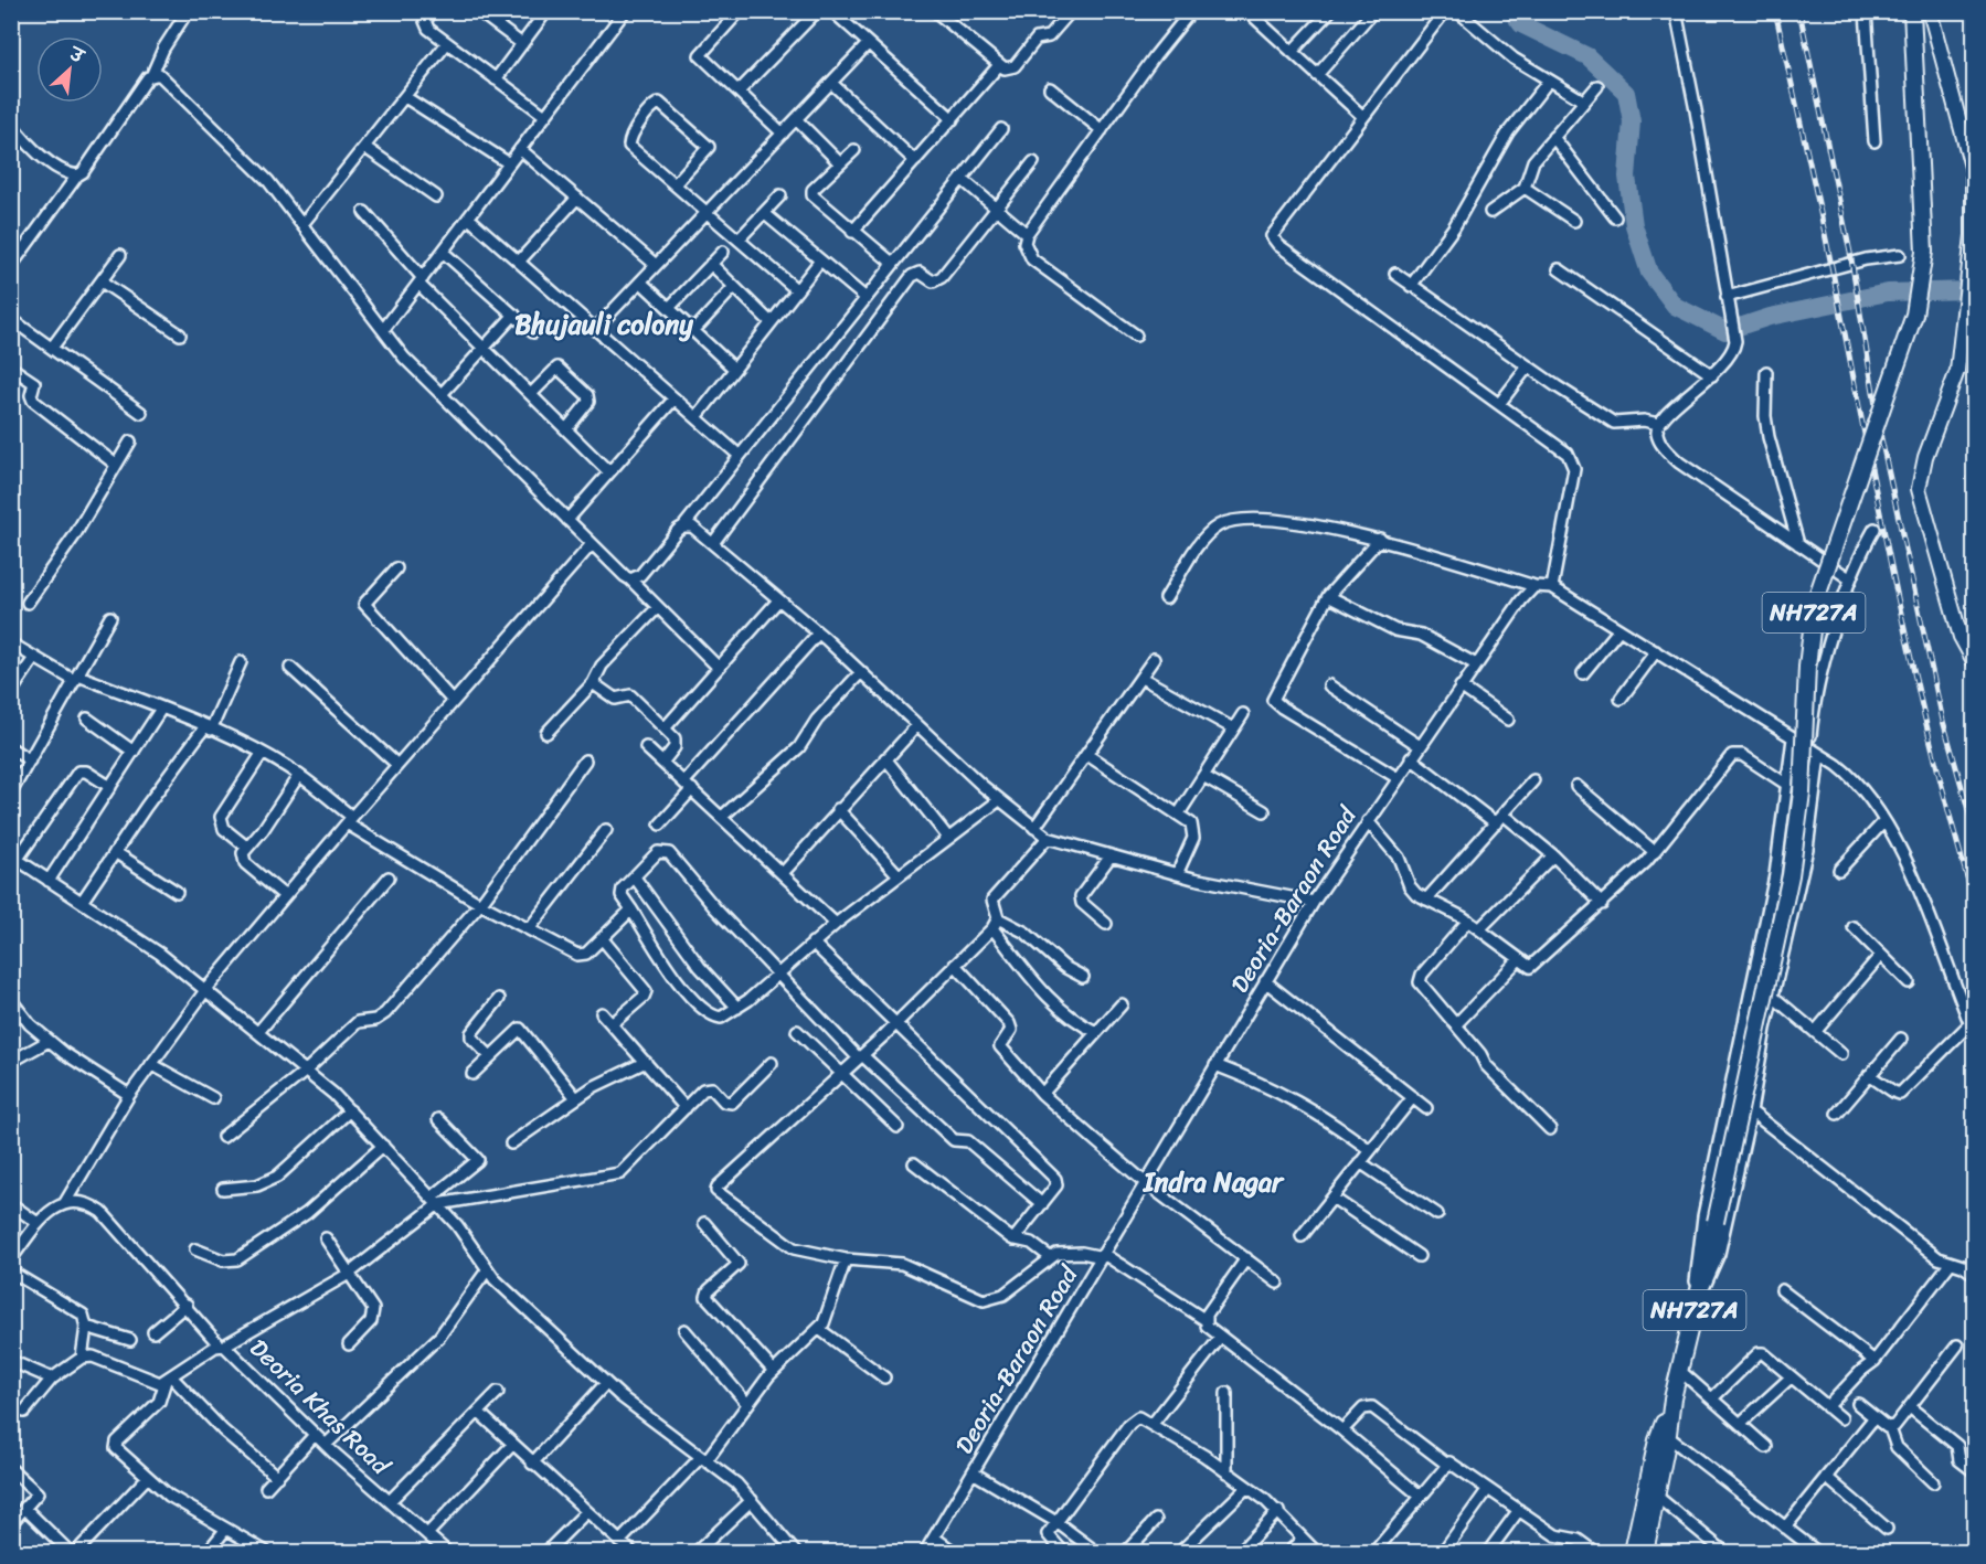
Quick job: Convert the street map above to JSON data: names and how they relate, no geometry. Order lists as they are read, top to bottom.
{
  "streets": {
    "highway": ["NH727A"],
    "street": ["Deoria-Baraon Road", "Deoria Khas Road"]
  },
  "districts": ["Bhujauli colony", "Indra Nagar"],
  "north": "top right"
}
